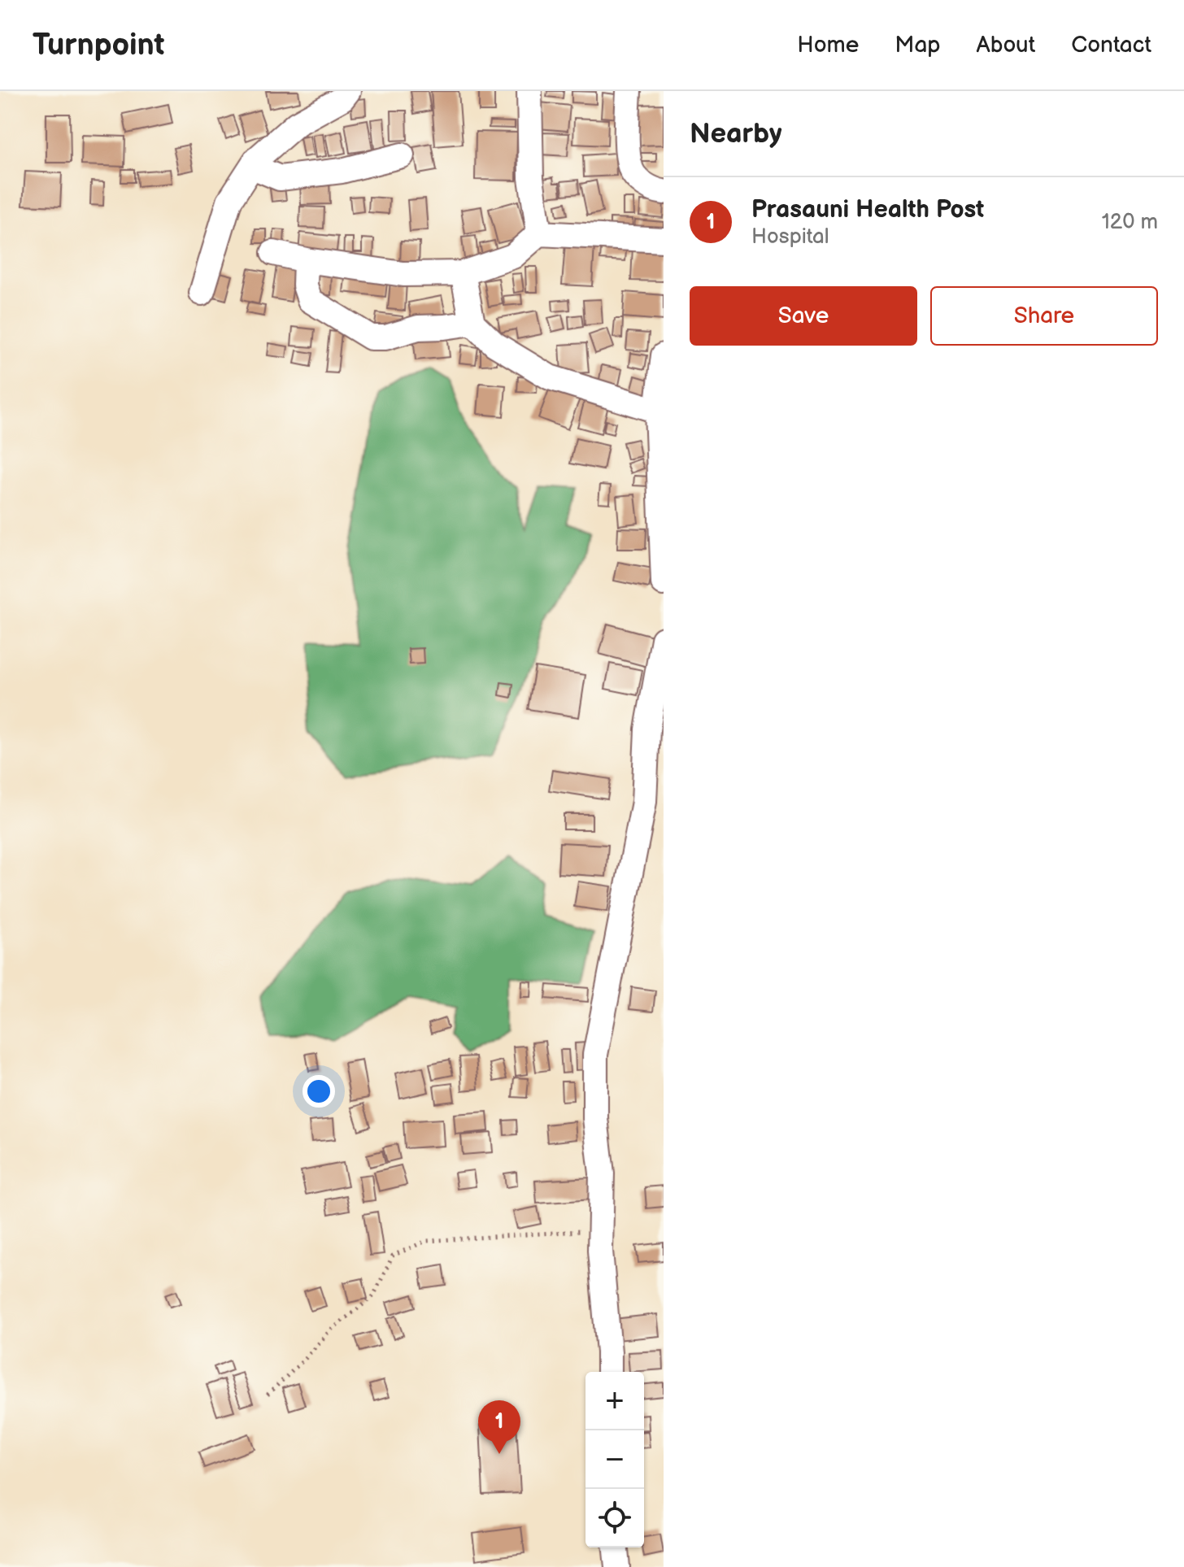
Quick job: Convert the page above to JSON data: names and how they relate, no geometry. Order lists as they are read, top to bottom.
{
  "page": {
    "header": "Turnpoint",
    "nav": [
      "Home",
      "Map",
      "About",
      "Contact"
    ],
    "heading": "Nearby",
    "list": [
      {
        "mark": "1",
        "name": "Prasauni Health Post",
        "note": "Hospital",
        "value": "120 m"
      }
    ],
    "buttons": ["Save", "Share"],
    "map_buttons": ["+", "−"],
    "pins": "1"
  }
}
